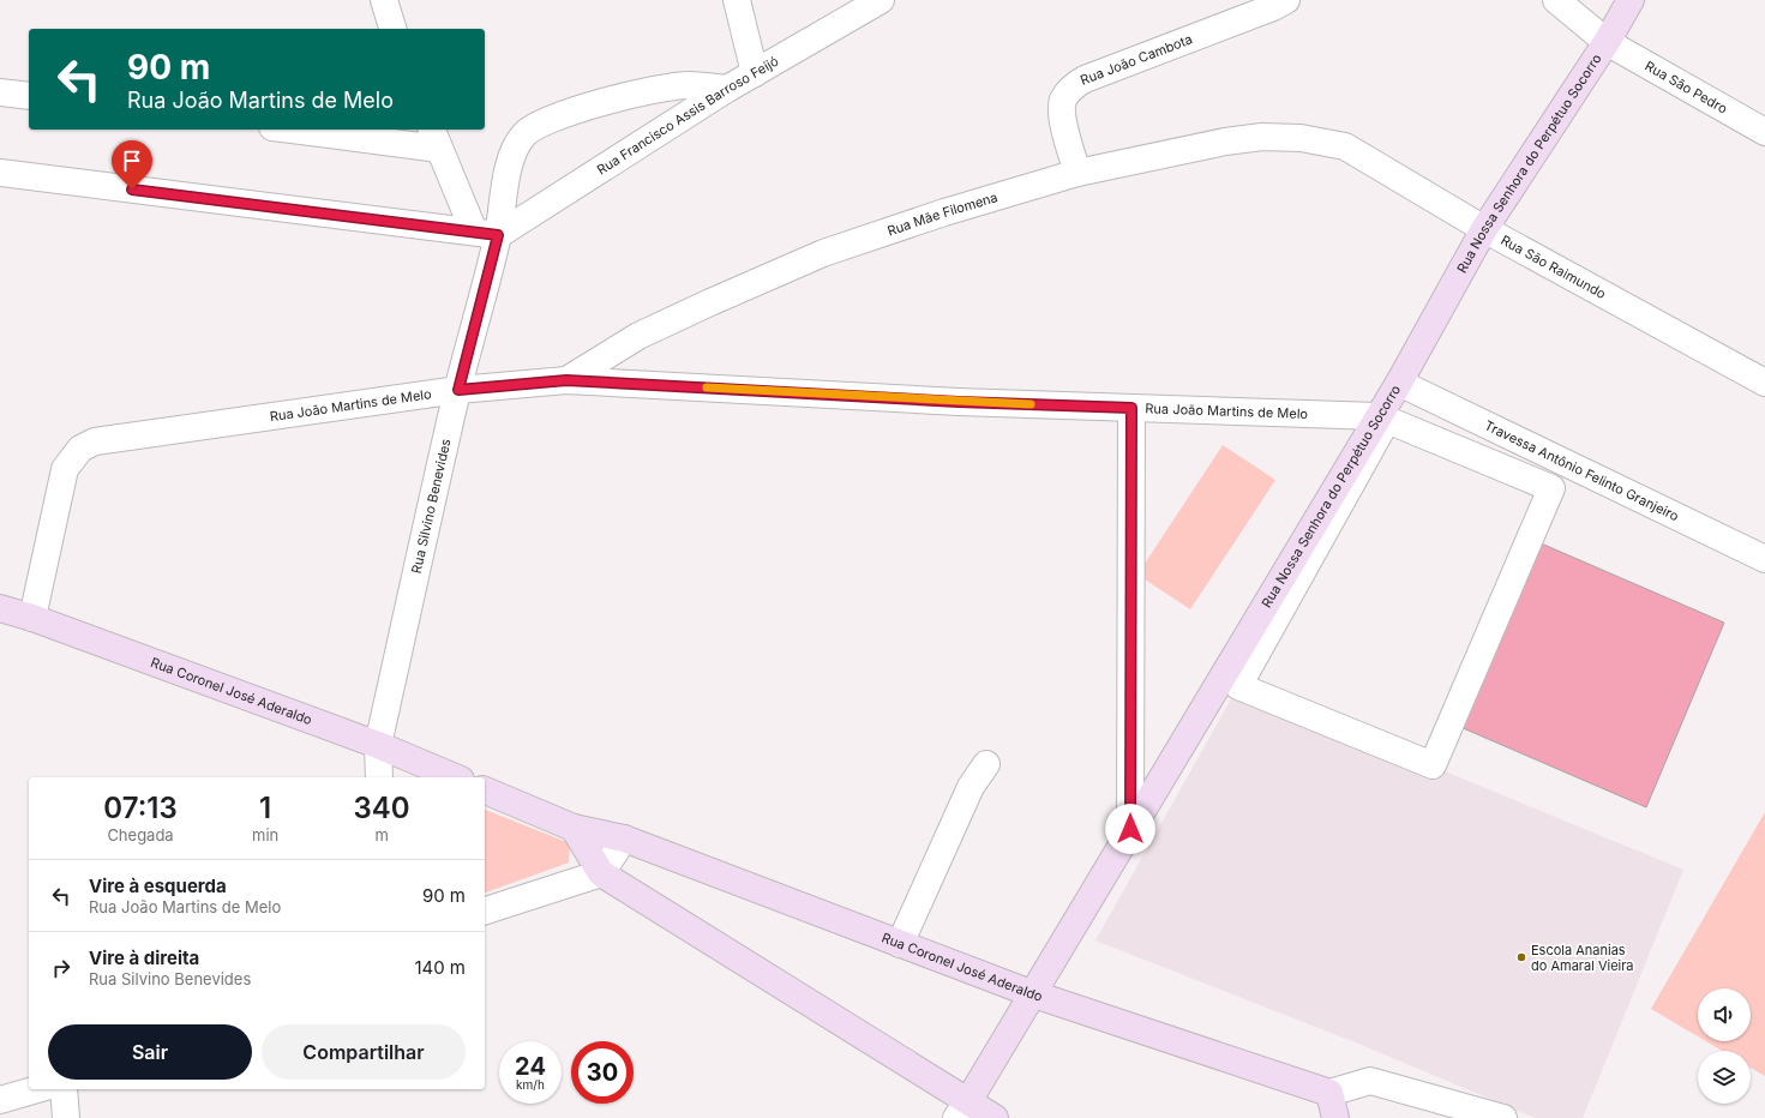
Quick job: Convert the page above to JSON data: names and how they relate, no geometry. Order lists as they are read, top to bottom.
{
  "streets": {
    "main road": ["Rua Nossa Senhora do Perpétuo Socorro", "Rua Coronel José Aderaldo"],
    "street": [
      "Rua João Cambota",
      "Rua São Pedro",
      "Rua Francisco Assis Barroso Feijó",
      "Rua Mãe Filomena",
      "Rua São Raimundo",
      "Rua João Martins de Melo",
      "Travessa Antônio Felinto Granjeiro",
      "Rua Silvino Benevides"
    ]
  },
  "crossings": [
    ["Rua João Cambota", "Rua Mãe Filomena"],
    ["Rua São Pedro", "Rua Nossa Senhora do Perpétuo Socorro"],
    ["Rua Francisco Assis Barroso Feijó", "Rua Silvino Benevides"],
    ["Rua Nossa Senhora do Perpétuo Socorro", "Rua São Raimundo"],
    ["Rua Nossa Senhora do Perpétuo Socorro", "Rua João Martins de Melo"],
    ["Rua Nossa Senhora do Perpétuo Socorro", "Travessa Antônio Felinto Granjeiro"],
    ["Rua Nossa Senhora do Perpétuo Socorro", "Rua Coronel José Aderaldo"],
    ["Rua Mãe Filomena", "Rua São Raimundo"],
    ["Rua Mãe Filomena", "Rua João Martins de Melo"],
    ["Rua João Martins de Melo", "Rua Silvino Benevides"],
    ["Rua João Martins de Melo", "Rua Coronel José Aderaldo"],
    ["Rua Silvino Benevides", "Rua Coronel José Aderaldo"]
  ],
  "places": ["Escola Ananias do Amaral Vieira"],
  "page": {
    "turn": ["90 m", "Rua João Martins de Melo"],
    "eta": [
      "07:13",
      "Chegada",
      "1",
      "min",
      "340",
      "m"
    ],
    "list": [
      {
        "name": "Vire à esquerda",
        "note": "Rua João Martins de Melo",
        "value": "90 m"
      },
      {
        "name": "Vire à direita",
        "note": "Rua Silvino Benevides",
        "value": "140 m"
      }
    ],
    "buttons": ["Sair", "Compartilhar"],
    "speed": "24 km/h",
    "limit": "30"
  }
}
